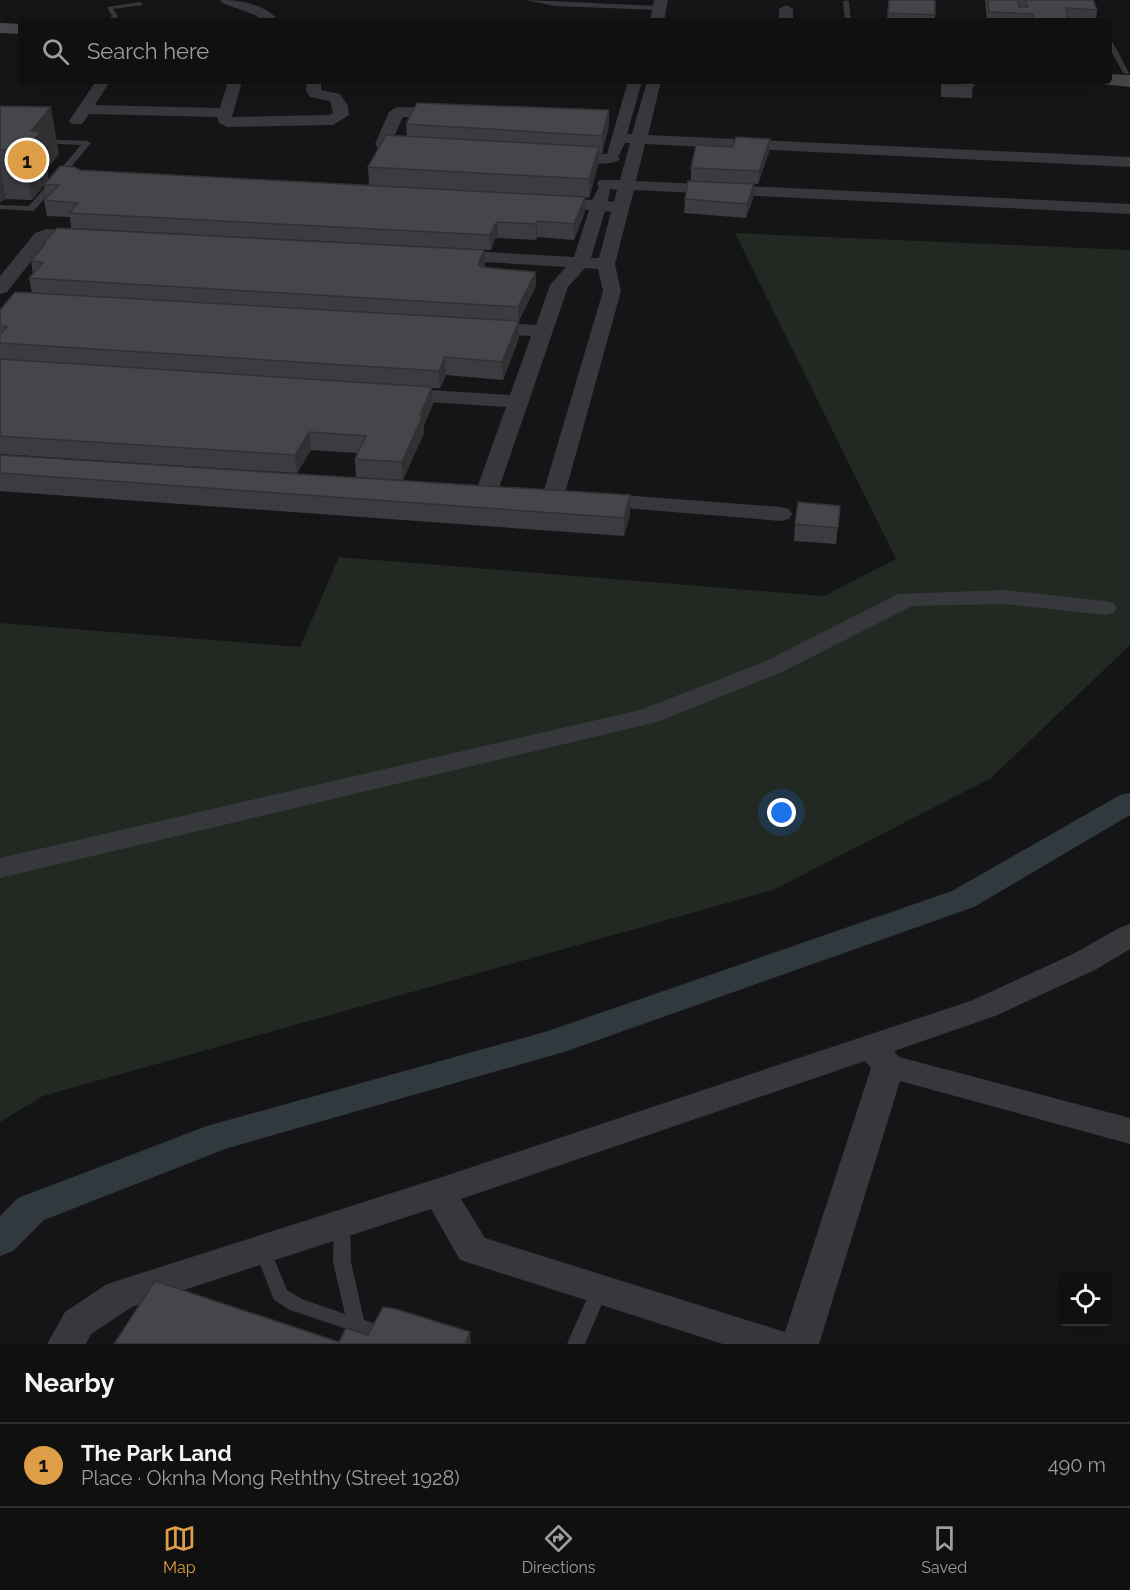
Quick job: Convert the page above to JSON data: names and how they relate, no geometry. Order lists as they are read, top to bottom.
{
  "page": {
    "search": "Search here",
    "pins": "1",
    "heading": "Nearby",
    "list": [
      {
        "mark": "1",
        "name": "The Park Land",
        "note": "Place · Oknha Mong Reththy (Street 1928)",
        "value": "490 m"
      }
    ],
    "nav": ["Map", "Directions", "Saved"]
  }
}
